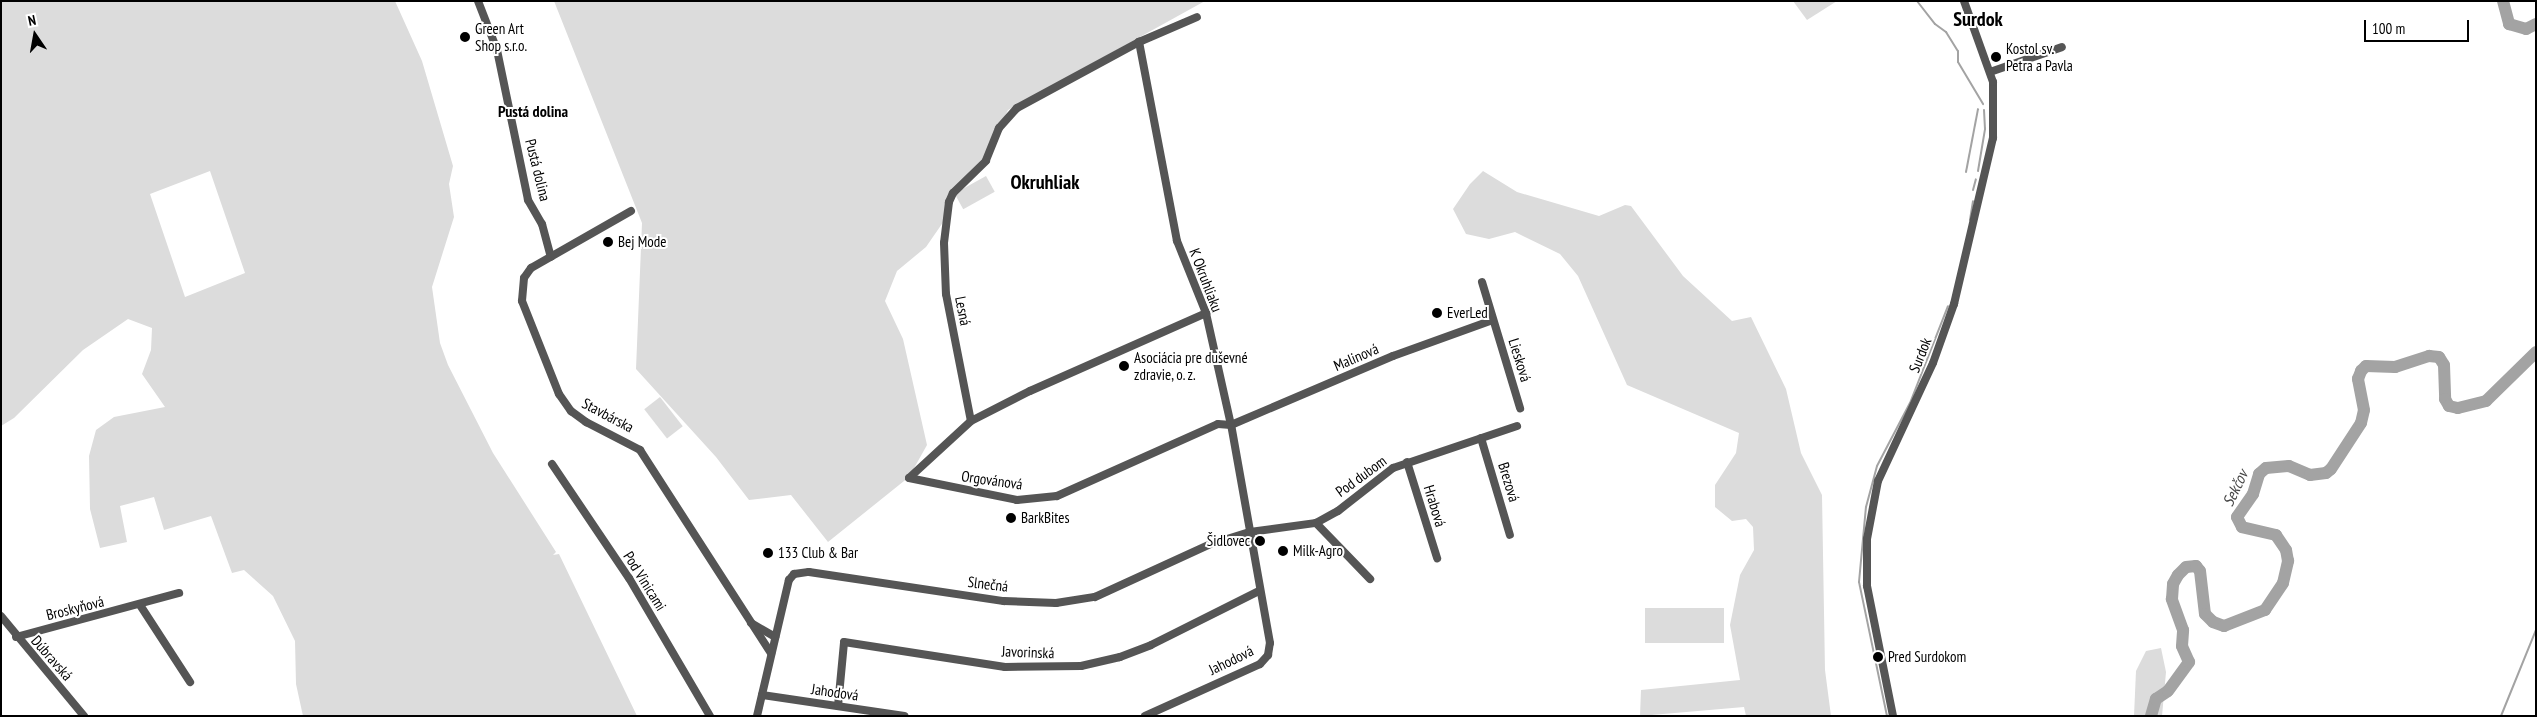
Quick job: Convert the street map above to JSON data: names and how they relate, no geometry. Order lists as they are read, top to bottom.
{
  "streets": {
    "street": [
      "Pustá dolina",
      "K Okruhliaku",
      "Lesná",
      "Surdok",
      "Malinová",
      "Liesková",
      "Stavbárska",
      "Pod dubom",
      "Orgovánová",
      "Brezová",
      "Hrabová",
      "Pod Vinicami",
      "Slnečná",
      "Broskyňová",
      "Javorinská",
      "Dúbravská",
      "Jahodová"
    ]
  },
  "crossings": [
    ["Pustá dolina", "Stavbárska"],
    ["K Okruhliaku", "Lesná"],
    ["K Okruhliaku", "Malinová"],
    ["K Okruhliaku", "Pod dubom"],
    ["K Okruhliaku", "Orgovánová"],
    ["K Okruhliaku", "Slnečná"],
    ["K Okruhliaku", "Javorinská"],
    ["K Okruhliaku", "Jahodová"],
    ["Lesná", "Orgovánová"],
    ["Malinová", "Liesková"],
    ["Malinová", "Orgovánová"],
    ["Stavbárska", "Slnečná"],
    ["Pod dubom", "Brezová"],
    ["Pod dubom", "Hrabová"],
    ["Pod dubom", "Slnečná"],
    ["Broskyňová", "Dúbravská"],
    ["Javorinská", "Jahodová"]
  ],
  "districts": ["Surdok", "Pustá dolina", "Okruhliak"],
  "water": ["Sekčov"],
  "places": [
    "Green Art Shop s.r.o.",
    "Kostol sv. Petra a Pavla",
    "Bej Mode",
    "EverLed",
    "Asociácia pre duševné zdravie, o. z.",
    "BarkBites",
    "Šidlovec",
    "Milk-Agro",
    "133 Club & Bar",
    "Pred Surdokom"
  ],
  "scale_bar": "100 m",
  "north": "top"
}
